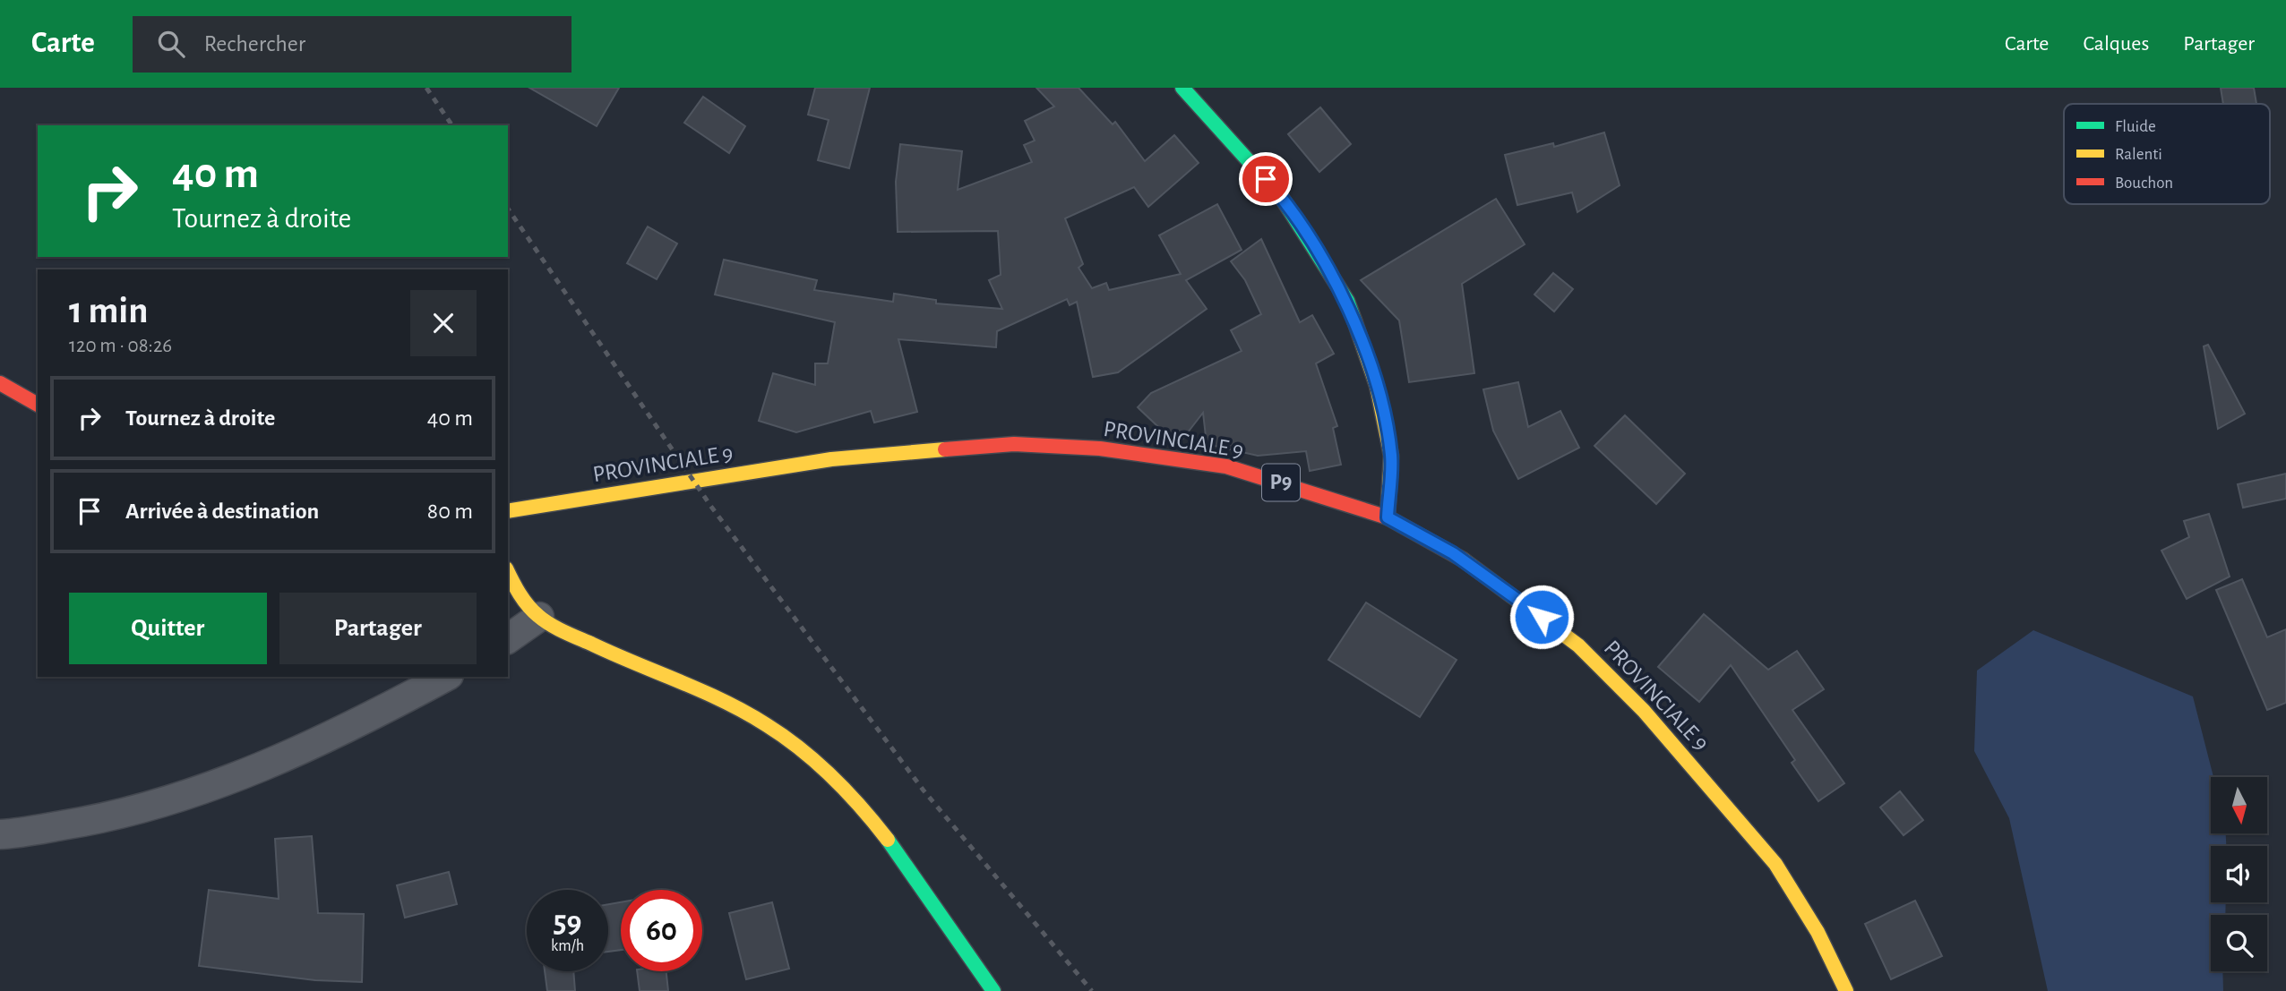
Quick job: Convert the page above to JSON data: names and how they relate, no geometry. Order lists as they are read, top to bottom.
{
  "streets": {
    "main road": ["PROVINCIALE 9", "P9"]
  },
  "legend": ["Fluide", "Ralenti", "Bouchon"],
  "north": "bottom",
  "page": {
    "header": "Carte",
    "search": "Rechercher",
    "nav": ["Carte", "Calques", "Partager"],
    "turn": ["40 m", "Tournez à droite"],
    "heading": ["1 min", "120 m · 08:26"],
    "list": [
      {
        "name": "Tournez à droite",
        "value": "40 m"
      },
      {
        "name": "Arrivée à destination",
        "value": "80 m"
      }
    ],
    "buttons": ["Quitter", "Partager"],
    "speed": "59 km/h",
    "limit": "60"
  }
}
